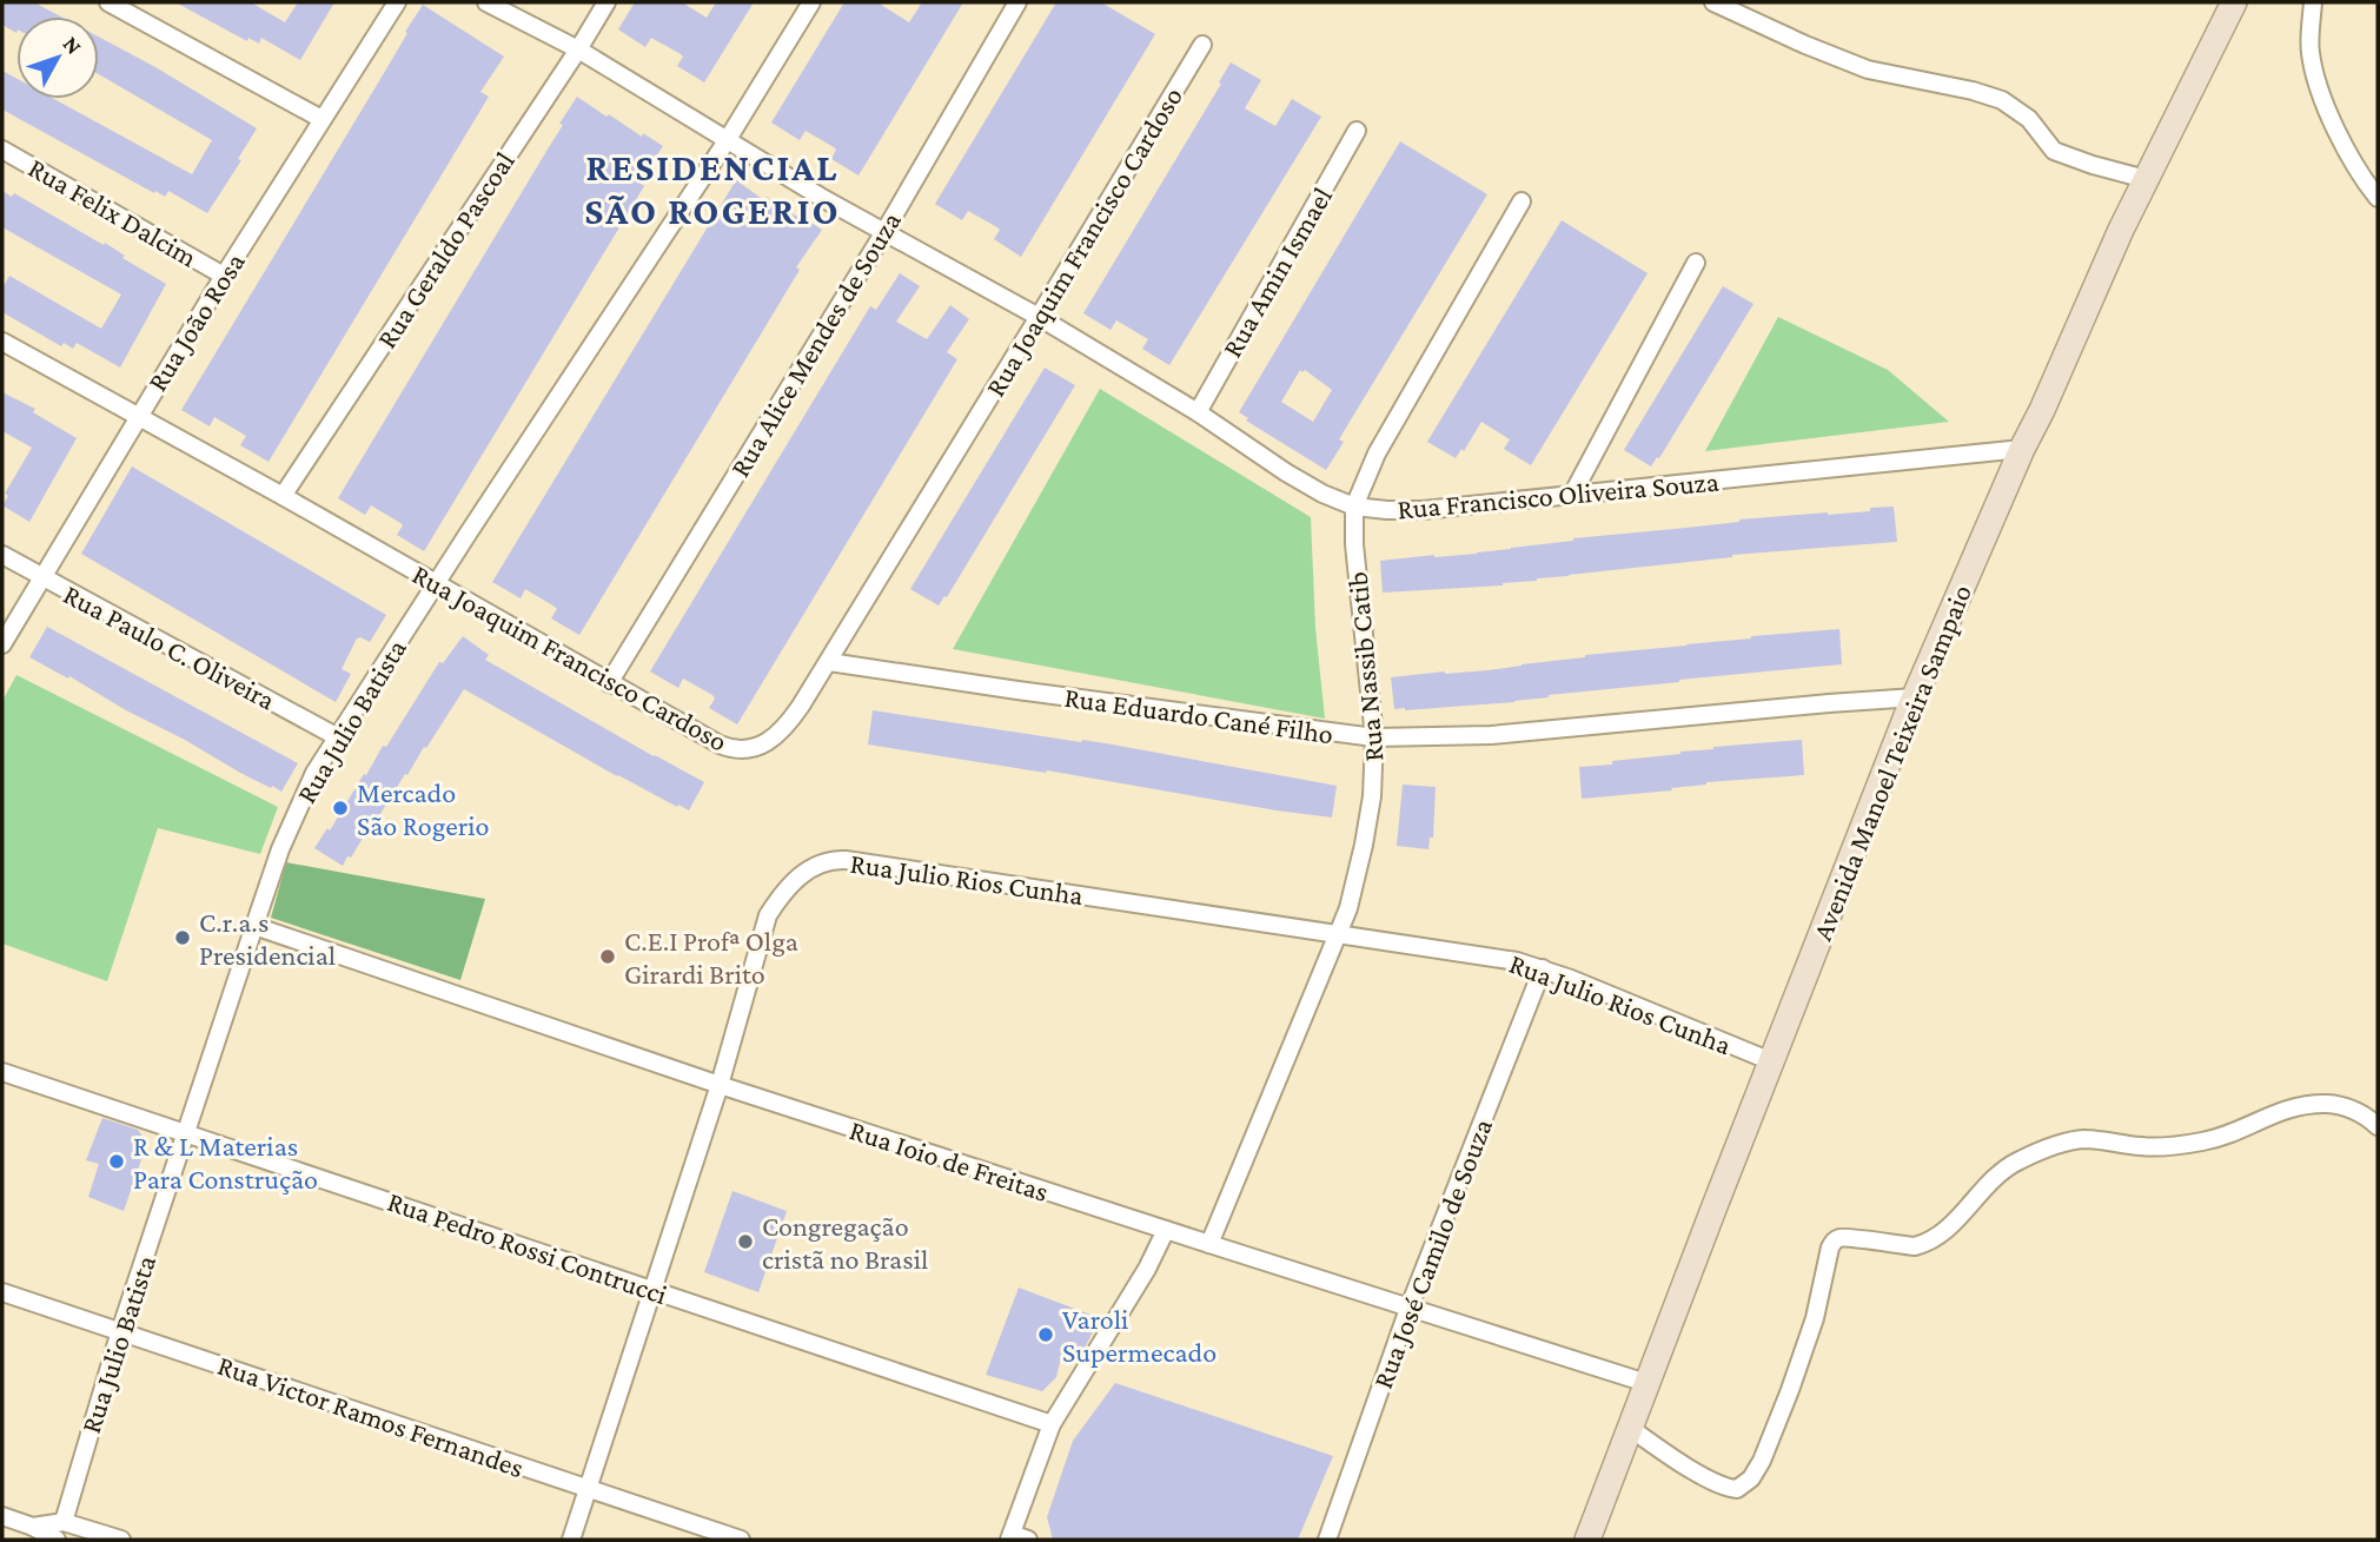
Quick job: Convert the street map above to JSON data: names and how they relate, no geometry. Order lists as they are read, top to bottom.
{
  "streets": {
    "street": [
      "Rua Felix Dalcim",
      "Rua Joaquim Francisco Cardoso",
      "Rua Geraldo Pascoal",
      "Rua Amin Ismael",
      "Rua João Rosa",
      "Rua Alice Mendes de Souza",
      "Rua Francisco Oliveira Souza",
      "Rua Paulo C. Oliveira",
      "Rua Nassib Catib",
      "Rua Eduardo Cané Filho",
      "Rua Julio Batista",
      "Avenida Manoel Teixeira Sampaio",
      "Rua Julio Rios Cunha",
      "Rua Ioio de Freitas",
      "Rua Pedro Rossi Contrucci",
      "Rua José Camilo de Souza",
      "Rua Victor Ramos Fernandes"
    ]
  },
  "crossings": [
    ["Rua Felix Dalcim", "Rua João Rosa"],
    ["Rua Joaquim Francisco Cardoso", "Rua Geraldo Pascoal"],
    ["Rua Joaquim Francisco Cardoso", "Rua João Rosa"],
    ["Rua Joaquim Francisco Cardoso", "Rua Alice Mendes de Souza"],
    ["Rua Joaquim Francisco Cardoso", "Rua Francisco Oliveira Souza"],
    ["Rua Joaquim Francisco Cardoso", "Rua Eduardo Cané Filho"],
    ["Rua Joaquim Francisco Cardoso", "Rua Julio Batista"],
    ["Rua Geraldo Pascoal", "Rua Francisco Oliveira Souza"],
    ["Rua Amin Ismael", "Rua Francisco Oliveira Souza"],
    ["Rua João Rosa", "Rua Paulo C. Oliveira"],
    ["Rua Alice Mendes de Souza", "Rua Francisco Oliveira Souza"],
    ["Rua Francisco Oliveira Souza", "Rua Nassib Catib"],
    ["Rua Francisco Oliveira Souza", "Rua Julio Batista"],
    ["Rua Francisco Oliveira Souza", "Avenida Manoel Teixeira Sampaio"],
    ["Rua Paulo C. Oliveira", "Rua Julio Batista"],
    ["Rua Nassib Catib", "Rua Eduardo Cané Filho"],
    ["Rua Nassib Catib", "Rua Julio Rios Cunha"],
    ["Rua Nassib Catib", "Rua Ioio de Freitas"],
    ["Rua Eduardo Cané Filho", "Avenida Manoel Teixeira Sampaio"],
    ["Rua Julio Batista", "Rua Ioio de Freitas"],
    ["Rua Julio Batista", "Rua Pedro Rossi Contrucci"],
    ["Rua Julio Batista", "Rua Victor Ramos Fernandes"],
    ["Avenida Manoel Teixeira Sampaio", "Rua Julio Rios Cunha"],
    ["Avenida Manoel Teixeira Sampaio", "Rua Ioio de Freitas"],
    ["Rua Julio Rios Cunha", "Rua Ioio de Freitas"],
    ["Rua Julio Rios Cunha", "Rua Pedro Rossi Contrucci"],
    ["Rua Julio Rios Cunha", "Rua José Camilo de Souza"],
    ["Rua Julio Rios Cunha", "Rua Victor Ramos Fernandes"],
    ["Rua Ioio de Freitas", "Rua José Camilo de Souza"]
  ],
  "districts": ["RESIDENCIAL SÃO ROGERIO"],
  "places": [
    "Mercado São Rogerio",
    "C.r.a.s Presidencial",
    "C.E.I Profª Olga Girardi Brito",
    "R & L Materias Para Construção",
    "Congregação cristã no Brasil",
    "Varoli Supermecado"
  ],
  "north": "top right"
}
